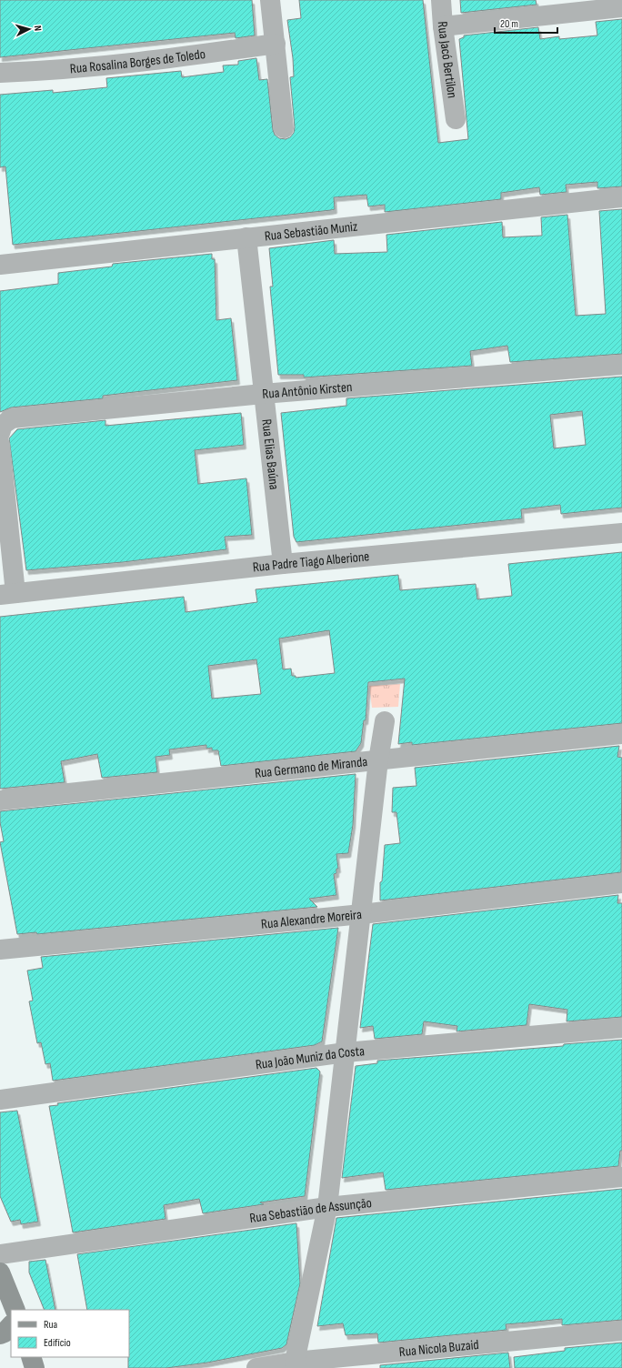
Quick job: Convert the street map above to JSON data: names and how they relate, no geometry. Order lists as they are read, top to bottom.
{
  "streets": {
    "street": [
      "Rua Jacó Bertilon",
      "Rua Rosalina Borges de Toledo",
      "Rua Sebastião Muniz",
      "Rua Antônio Kirsten",
      "Rua Elias Baúna",
      "Rua Padre Tiago Alberione",
      "Rua Germano de Miranda",
      "Rua Alexandre Moreira",
      "Rua João Muniz da Costa",
      "Rua Sebastião de Assunção",
      "Rua Nicola Buzaid"
    ]
  },
  "crossings": [
    ["Rua Sebastião Muniz", "Rua Elias Baúna"],
    ["Rua Antônio Kirsten", "Rua Elias Baúna"],
    ["Rua Elias Baúna", "Rua Padre Tiago Alberione"]
  ],
  "legend": ["Rua", "Edifício"],
  "scale_bar": "20 m",
  "north": "right"
}
